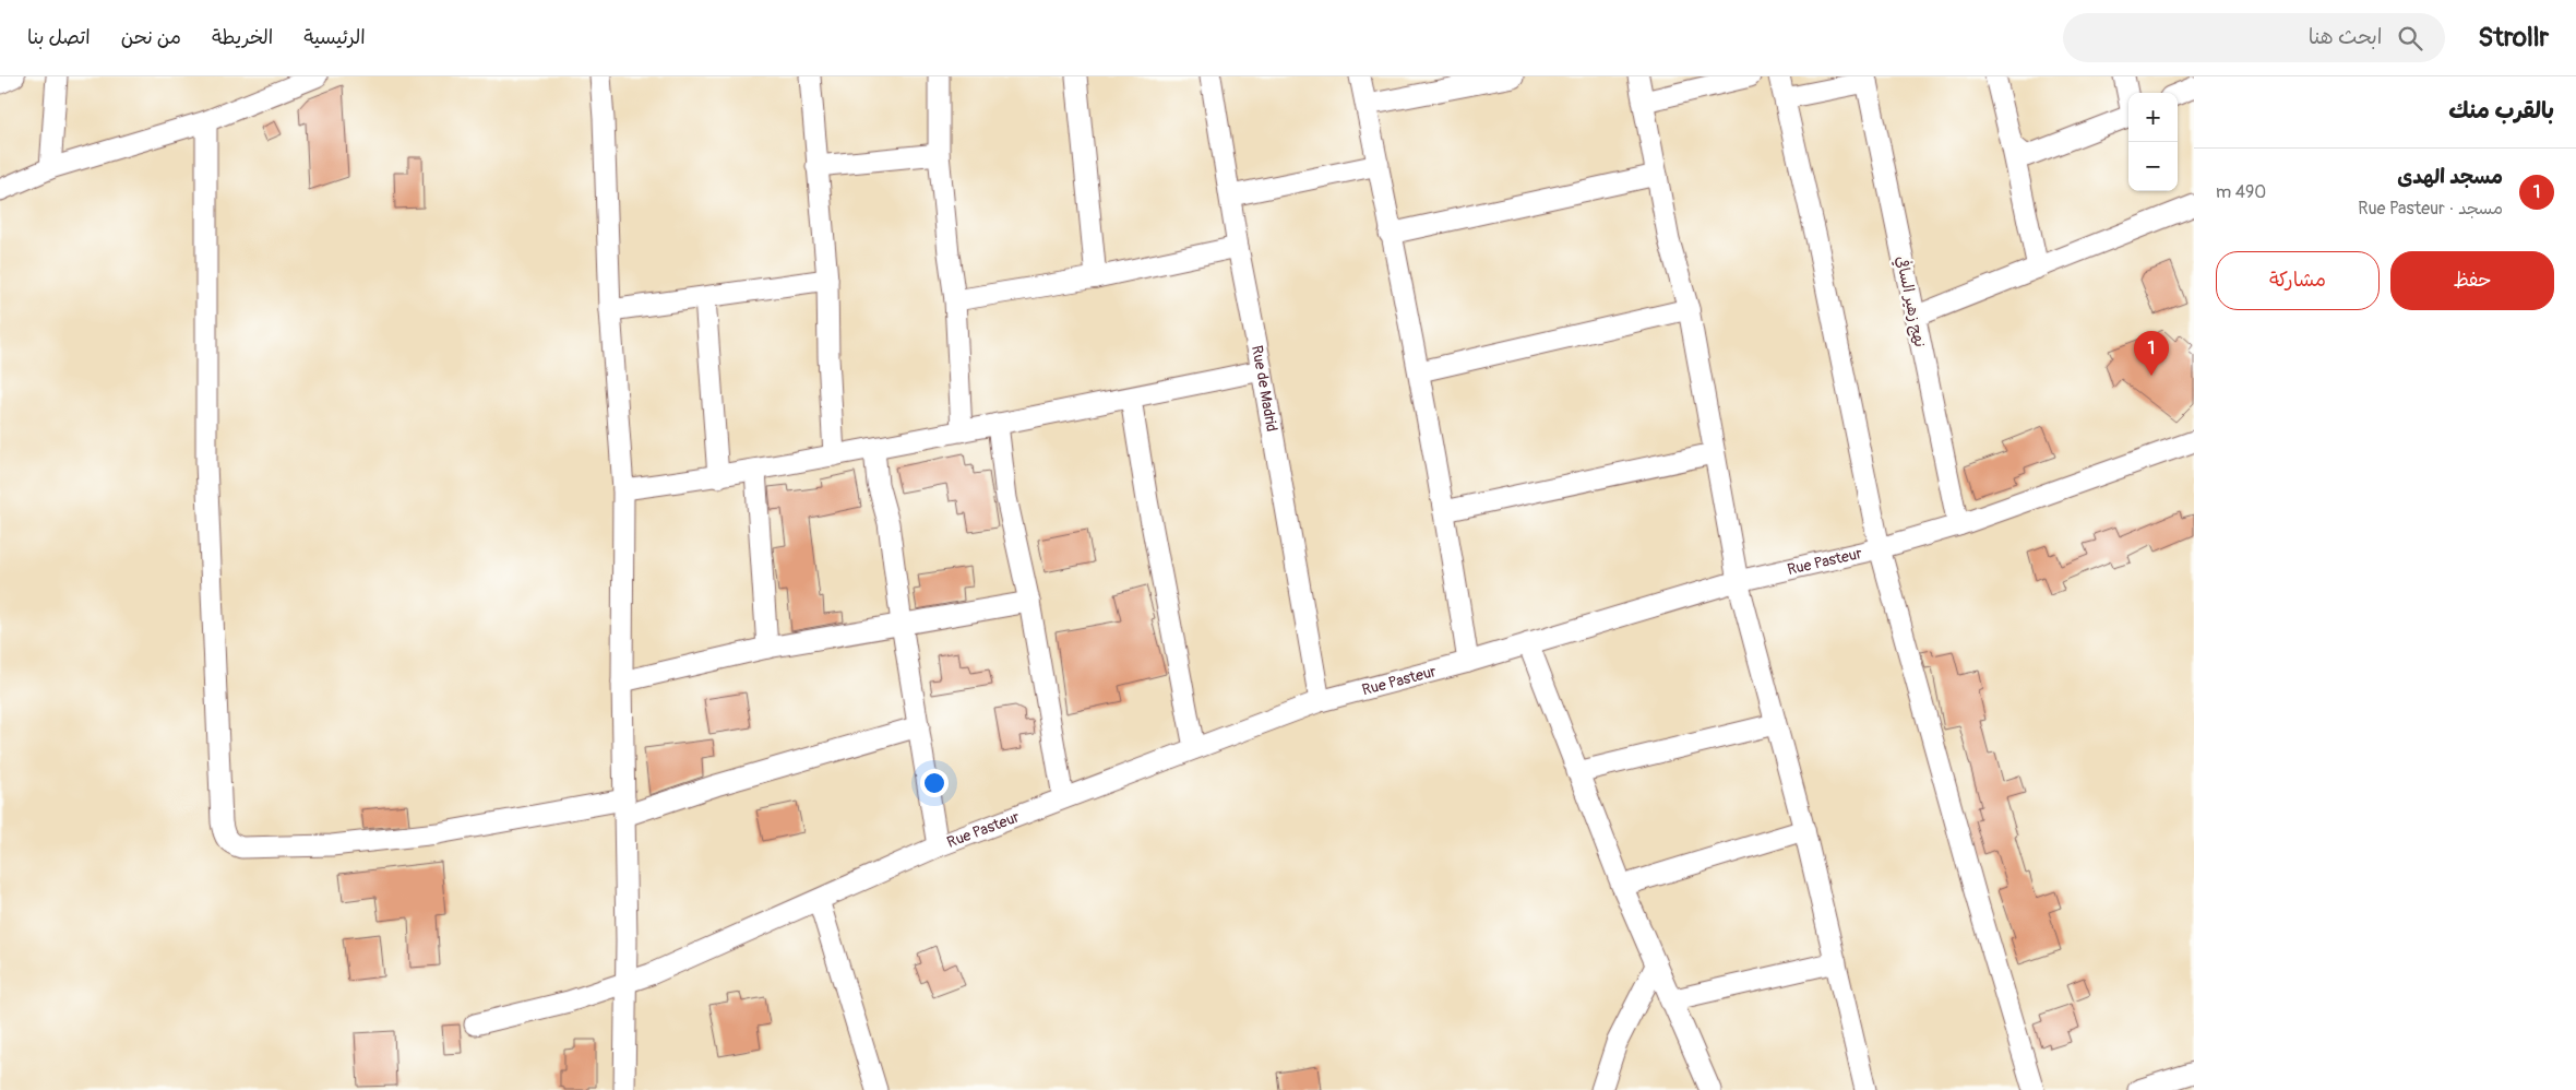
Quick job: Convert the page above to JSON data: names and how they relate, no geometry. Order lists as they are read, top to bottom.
{
  "streets": {
    "street": ["نهج زهير السافي", "Rue de Madrid", "Rue Pasteur"]
  },
  "crossings": [
    ["نهج زهير السافي", "Rue Pasteur"],
    ["Rue de Madrid", "Rue Pasteur"]
  ],
  "page": {
    "header": "Strollr",
    "search": "ابحث هنا",
    "nav": [
      "الرئيسية",
      "الخريطة",
      "من نحن",
      "اتصل بنا"
    ],
    "heading": "بالقرب منك",
    "map_buttons": ["+", "−"],
    "list": [
      {
        "mark": "1",
        "name": "مسجد الهدى",
        "note": "مسجد · Rue Pasteur",
        "value": "490 m"
      }
    ],
    "buttons": ["حفظ", "مشاركة"],
    "pins": "1"
  }
}
